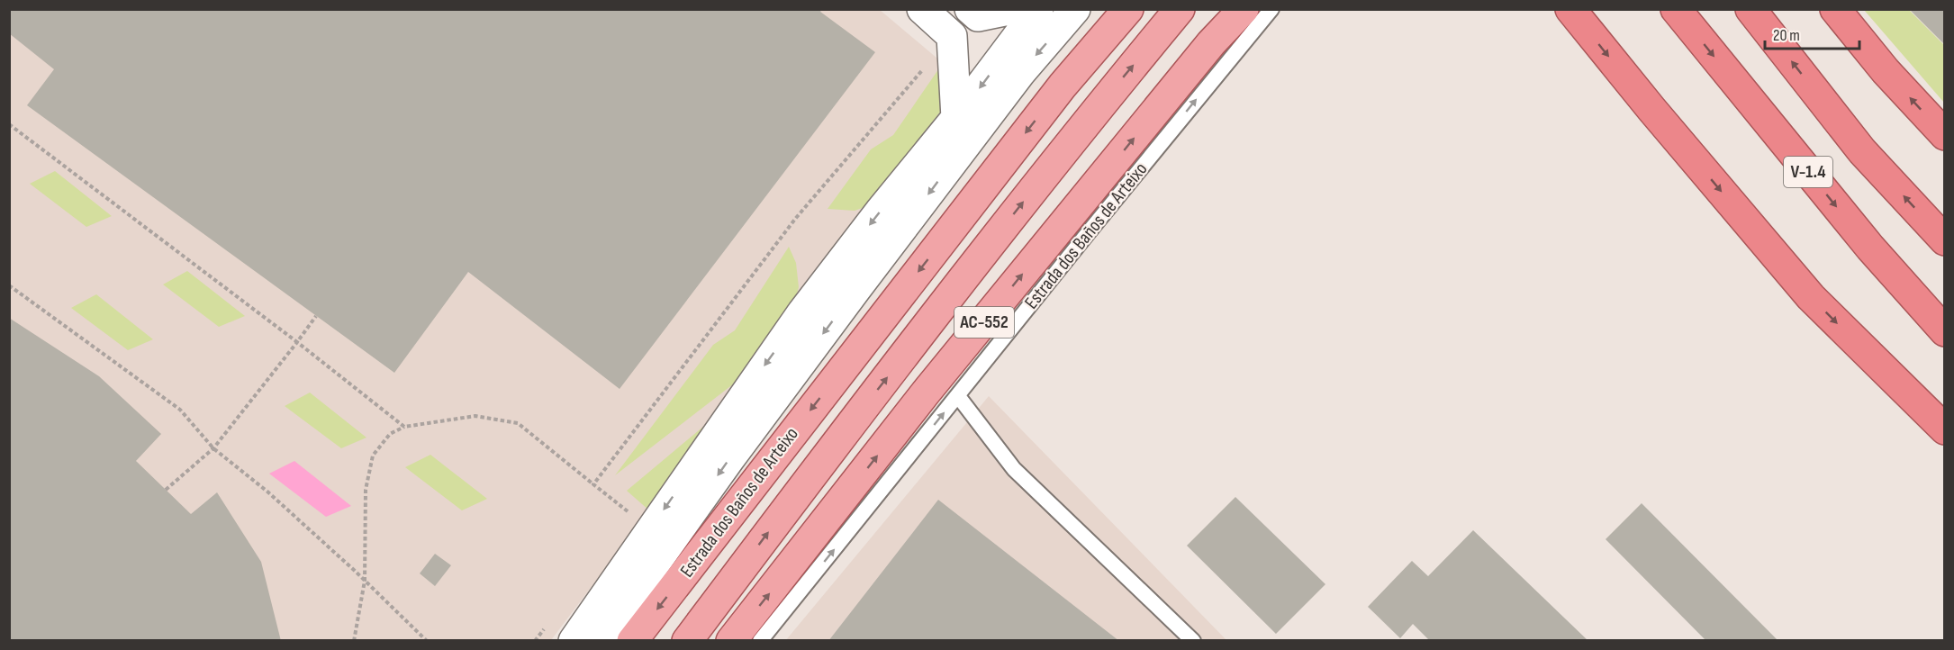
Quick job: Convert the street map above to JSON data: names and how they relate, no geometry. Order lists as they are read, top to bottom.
{
  "streets": {
    "highway": ["V-1.4"],
    "main road": ["Estrada dos Baños de Arteixo", "AC-552"]
  },
  "scale_bar": "20 m"
}
